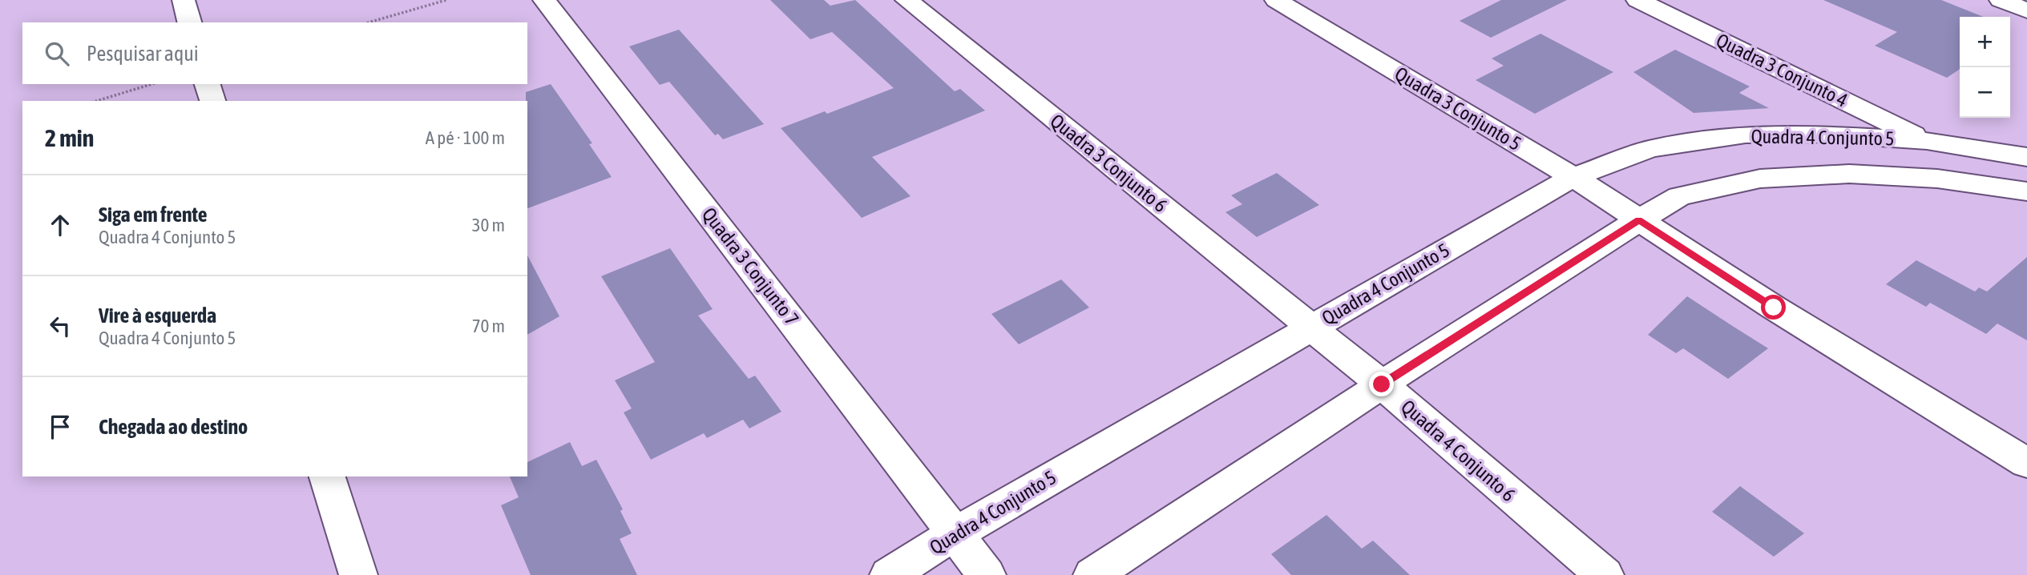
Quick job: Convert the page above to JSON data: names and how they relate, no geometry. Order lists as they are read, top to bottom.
{
  "streets": {
    "street": [
      "Quadra 3 Conjunto 4",
      "Quadra 3 Conjunto 5",
      "Quadra 4 Conjunto 5",
      "Quadra 3 Conjunto 6",
      "Quadra 3 Conjunto 7",
      "Quadra 4 Conjunto 6"
    ]
  },
  "crossings": [
    ["Quadra 3 Conjunto 4", "Quadra 4 Conjunto 5"],
    ["Quadra 3 Conjunto 5", "Quadra 4 Conjunto 5"],
    ["Quadra 4 Conjunto 5", "Quadra 3 Conjunto 6"],
    ["Quadra 4 Conjunto 5", "Quadra 3 Conjunto 7"],
    ["Quadra 4 Conjunto 5", "Quadra 4 Conjunto 6"],
    ["Quadra 3 Conjunto 6", "Quadra 4 Conjunto 6"]
  ],
  "page": {
    "map_buttons": ["+", "−"],
    "search": "Pesquisar aqui",
    "heading": ["2 min", "A pé · 100 m"],
    "list": [
      ["Siga em frente", "Quadra 4 Conjunto 5", "30 m"],
      ["Vire à esquerda", "Quadra 4 Conjunto 5", "70 m"],
      "Chegada ao destino"
    ]
  }
}
